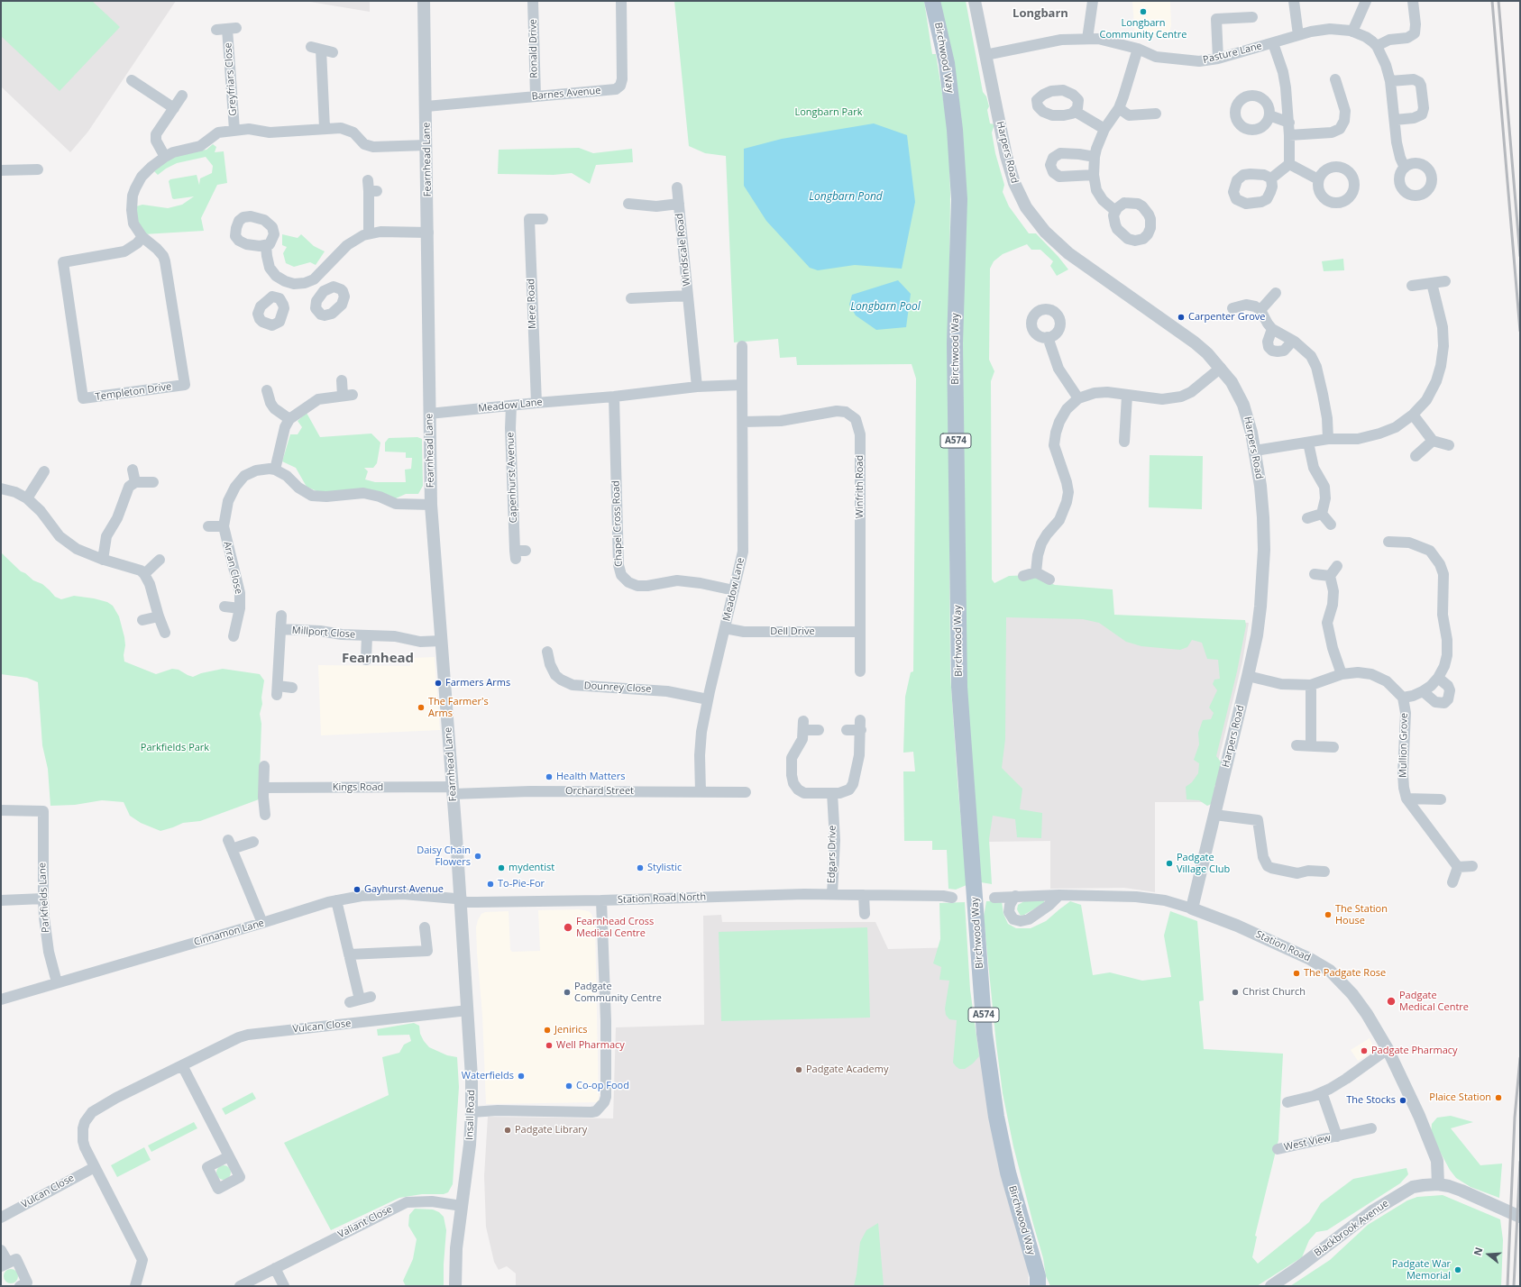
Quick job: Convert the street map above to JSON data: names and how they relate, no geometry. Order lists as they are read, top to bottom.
{
  "streets": {
    "main road": ["Birchwood Way", "A574"],
    "street": [
      "Ronald Drive",
      "Pasture Lane",
      "Greyfriars Close",
      "Barnes Avenue",
      "Harpers Road",
      "Fearnhead Lane",
      "Windscale Road",
      "Mere Road",
      "Templeton Drive",
      "Meadow Lane",
      "Capenhurst Avenue",
      "Winfrith Road",
      "Chapel Cross Road",
      "Arran Close",
      "Dell Drive",
      "Millport Close",
      "Dounrey Close",
      "Mullion Grove",
      "Kings Road",
      "Orchard Street",
      "Edgars Drive",
      "Parkfields Lane",
      "Station Road North",
      "Cinnamon Lane",
      "Station Road",
      "Vulcan Close",
      "Insall Road",
      "West View",
      "Valiant Close",
      "Blackbrook Avenue"
    ]
  },
  "crossings": [
    ["Ronald Drive", "Barnes Avenue"],
    ["Pasture Lane", "Harpers Road"],
    ["Greyfriars Close", "Templeton Drive"],
    ["Barnes Avenue", "Fearnhead Lane"],
    ["Harpers Road", "Station Road"],
    ["Fearnhead Lane", "Templeton Drive"],
    ["Fearnhead Lane", "Meadow Lane"],
    ["Fearnhead Lane", "Millport Close"],
    ["Fearnhead Lane", "Kings Road"],
    ["Fearnhead Lane", "Orchard Street"],
    ["Fearnhead Lane", "Station Road North"],
    ["Fearnhead Lane", "Cinnamon Lane"],
    ["Fearnhead Lane", "Insall Road"],
    ["Windscale Road", "Meadow Lane"],
    ["Mere Road", "Meadow Lane"],
    ["Meadow Lane", "Capenhurst Avenue"],
    ["Meadow Lane", "Winfrith Road"],
    ["Meadow Lane", "Chapel Cross Road"],
    ["Meadow Lane", "Dell Drive"],
    ["Meadow Lane", "Dounrey Close"],
    ["Meadow Lane", "Orchard Street"],
    ["Winfrith Road", "Dell Drive"],
    ["Kings Road", "Orchard Street"],
    ["Edgars Drive", "Station Road North"],
    ["Parkfields Lane", "Cinnamon Lane"],
    ["Station Road North", "Cinnamon Lane"],
    ["Station Road North", "Insall Road"],
    ["Cinnamon Lane", "Insall Road"],
    ["Station Road", "Blackbrook Avenue"],
    ["Vulcan Close", "Insall Road"],
    ["Insall Road", "Valiant Close"]
  ],
  "districts": ["Longbarn", "Fearnhead"],
  "water": ["Longbarn Pond", "Longbarn Pool"],
  "parks": ["Longbarn Park", "Parkfields Park"],
  "places": [
    "Longbarn Community Centre",
    "Carpenter Grove",
    "Farmers Arms",
    "The Farmer's Arms",
    "Health Matters",
    "Daisy Chain Flowers",
    "Padgate Village Club",
    "mydentist",
    "Stylistic",
    "To-Pie-For",
    "Gayhurst Avenue",
    "The Station House",
    "Fearnhead Cross Medical Centre",
    "The Padgate Rose",
    "Padgate Community Centre",
    "Christ Church",
    "Padgate Medical Centre",
    "Jenirics",
    "Well Pharmacy",
    "Padgate Pharmacy",
    "Padgate Academy",
    "Waterfields",
    "Co-op Food",
    "Plaice Station",
    "The Stocks",
    "Padgate Library",
    "Padgate War Memorial"
  ],
  "north": "left"
}
